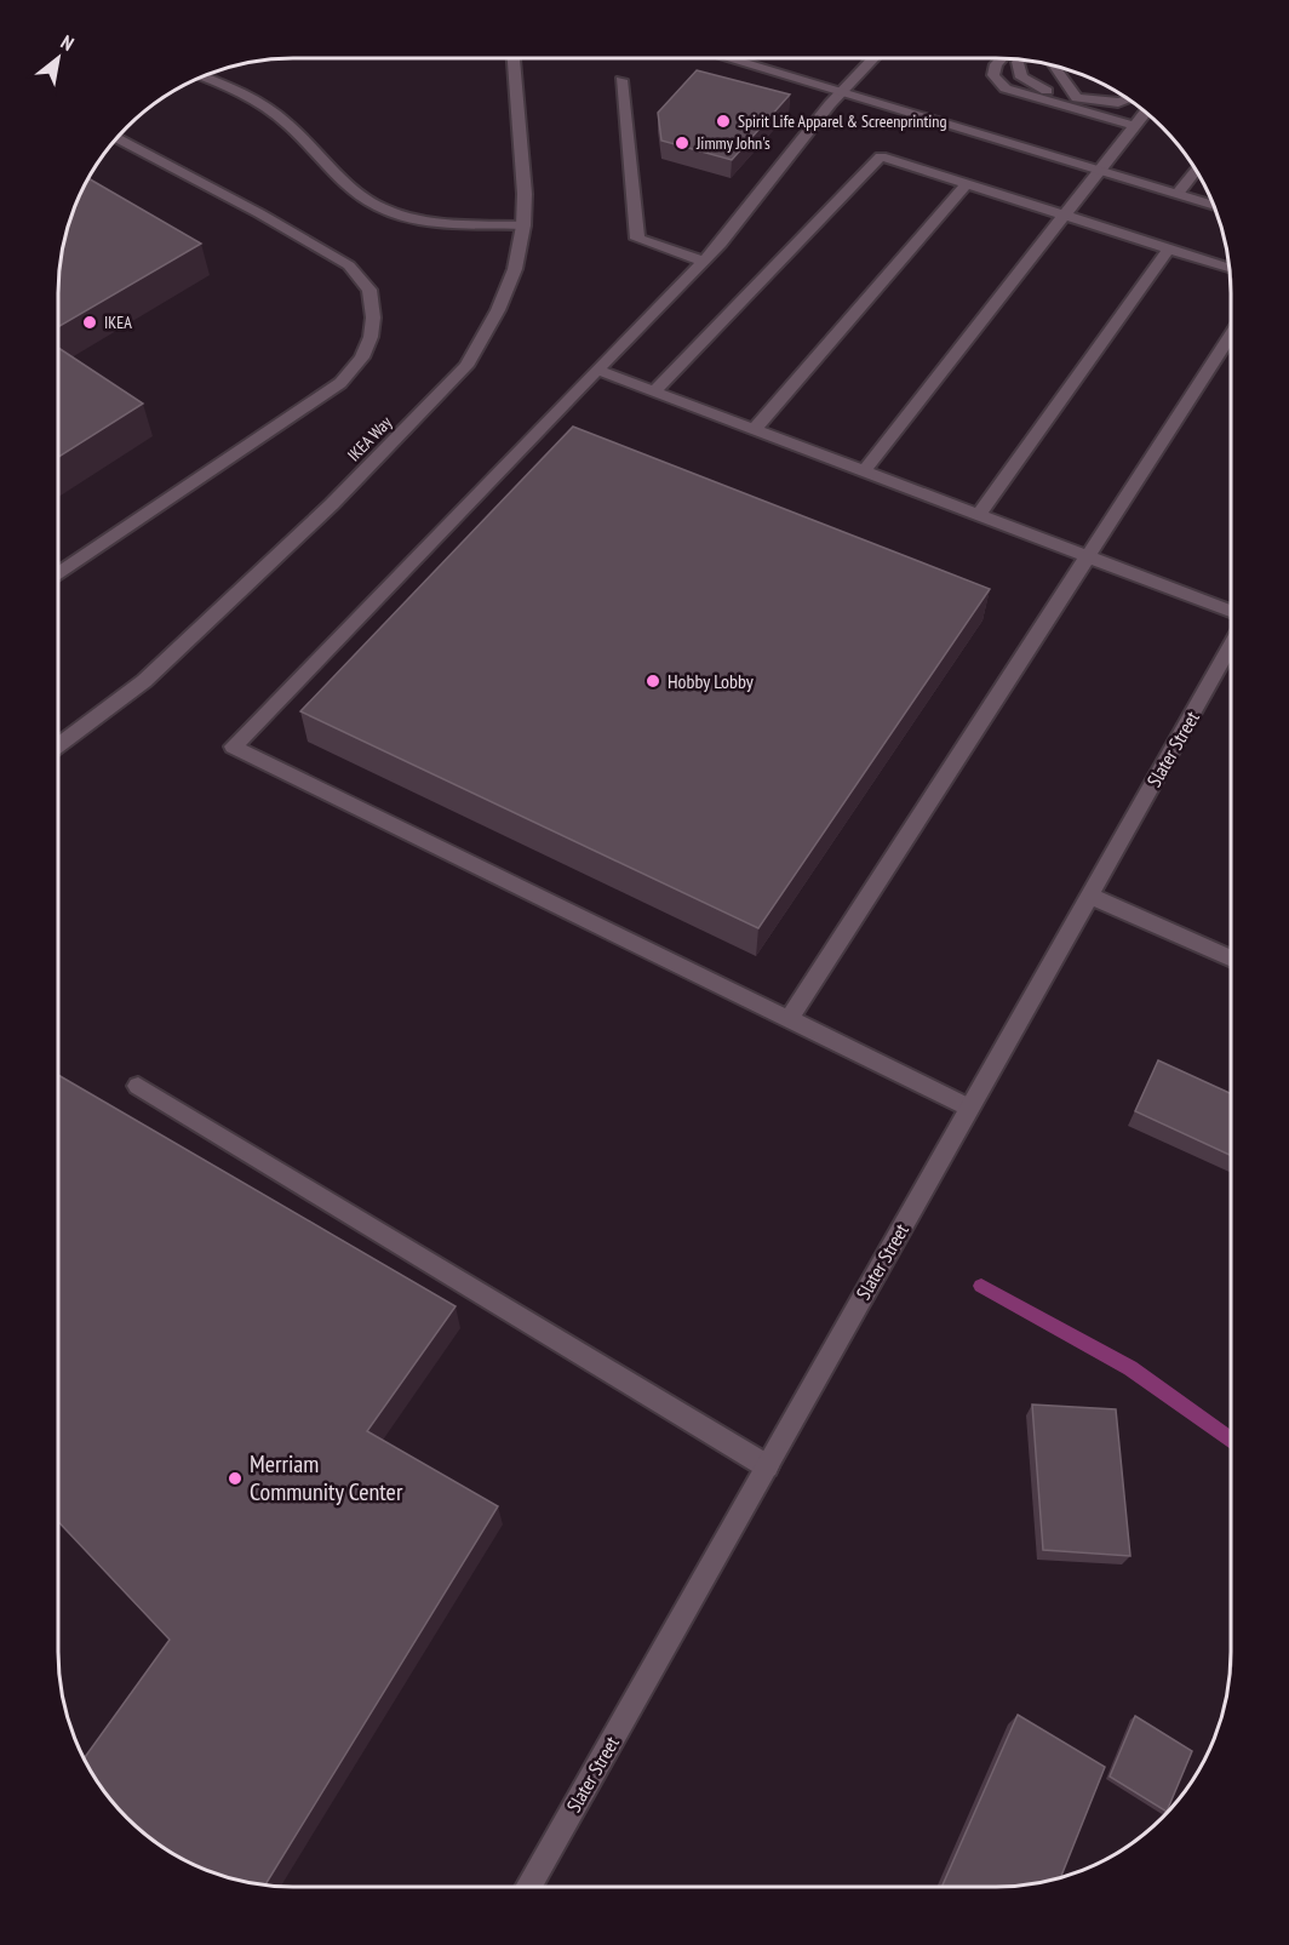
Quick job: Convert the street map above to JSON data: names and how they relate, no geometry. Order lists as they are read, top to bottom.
{
  "streets": {
    "street": ["IKEA Way", "Slater Street"]
  },
  "places": [
    "Spirit Life Apparel & Screenprinting",
    "Jimmy John's",
    "IKEA",
    "Hobby Lobby",
    "Merriam Community Center"
  ],
  "north": "top right"
}
